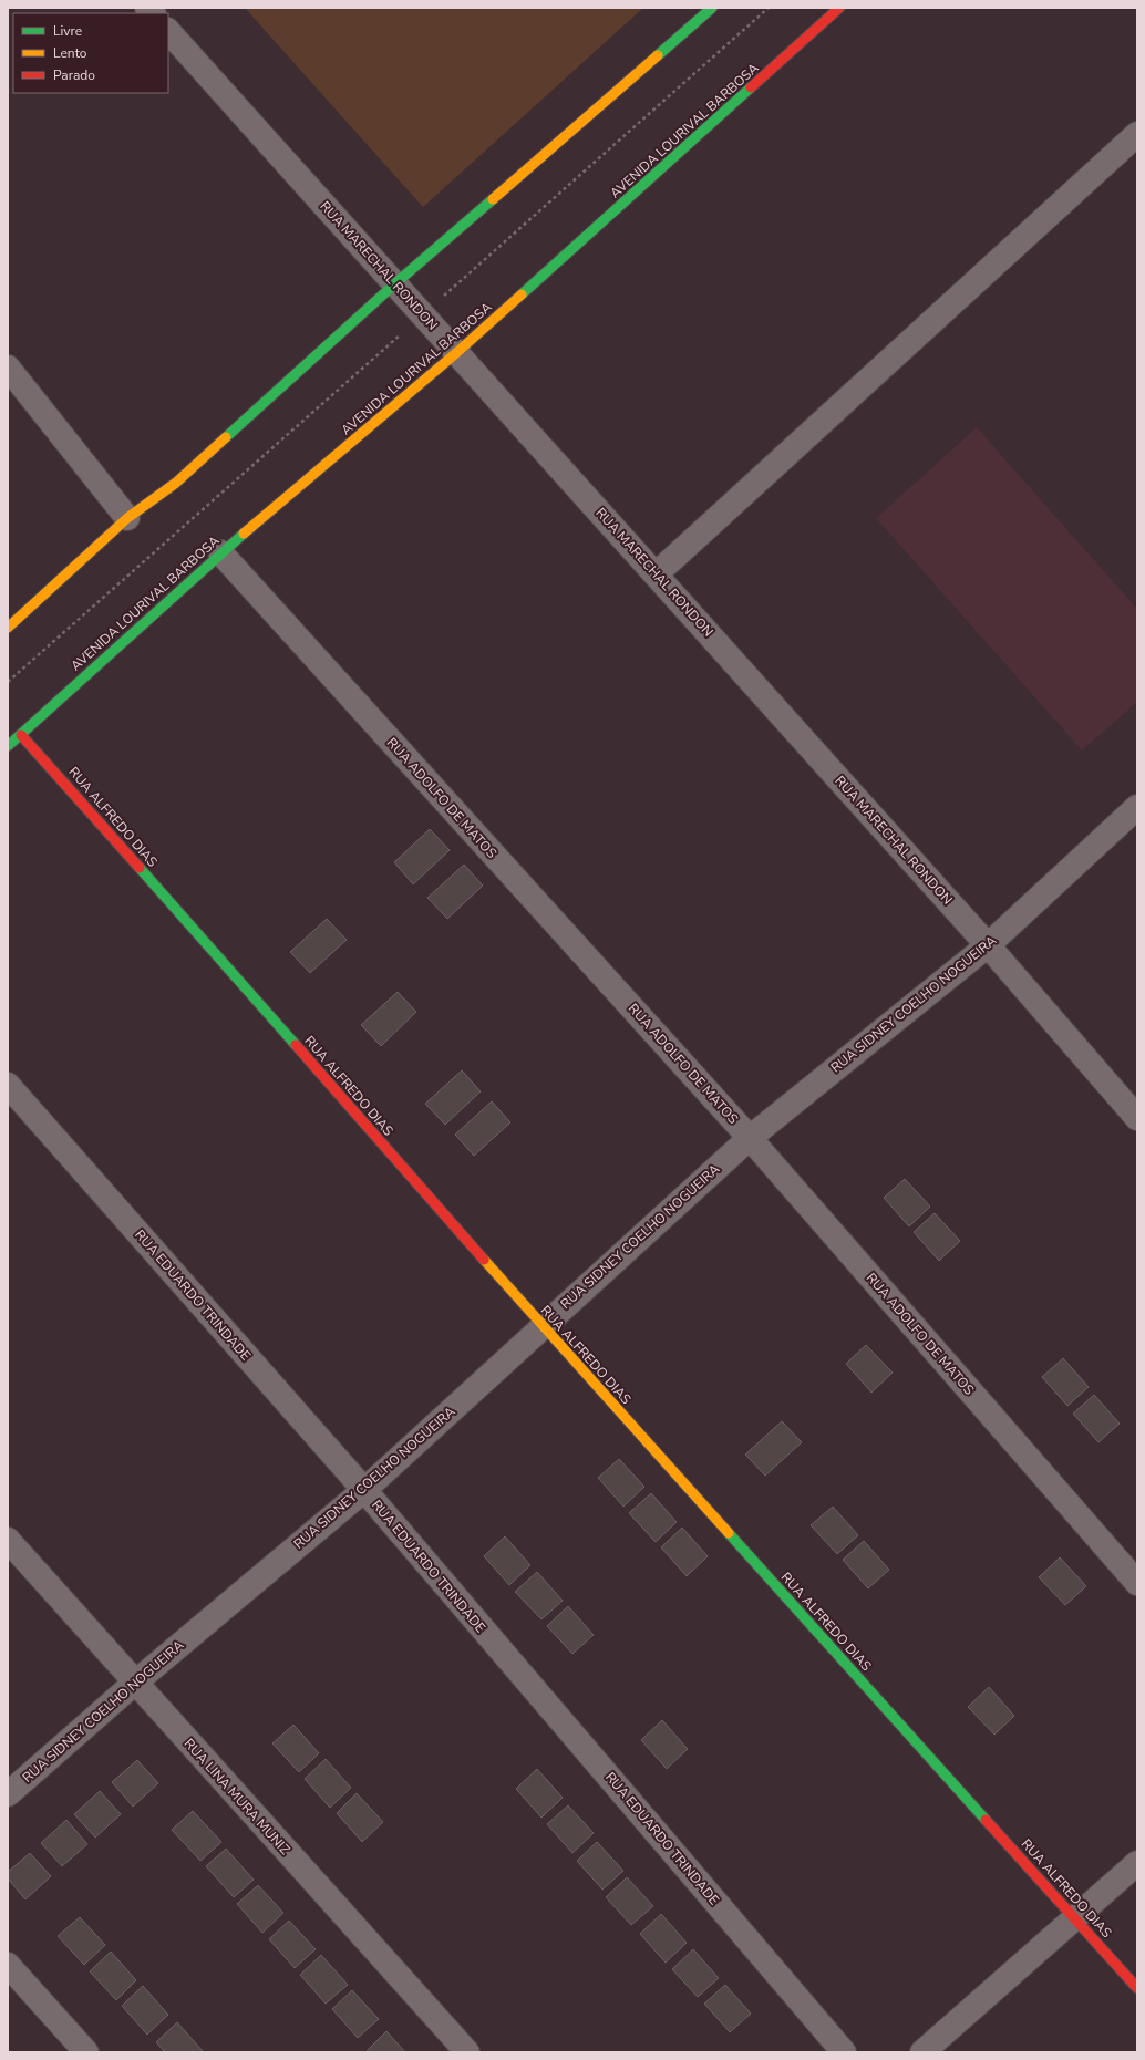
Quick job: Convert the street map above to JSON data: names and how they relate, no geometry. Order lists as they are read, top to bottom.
{
  "streets": {
    "street": [
      "AVENIDA LOURIVAL BARBOSA",
      "RUA MARECHAL RONDON",
      "RUA ADOLFO DE MATOS",
      "RUA ALFREDO DIAS",
      "RUA SIDNEY COELHO NOGUEIRA",
      "RUA EDUARDO TRINDADE",
      "RUA LINA MURA MUNIZ"
    ]
  },
  "crossings": [
    ["AVENIDA LOURIVAL BARBOSA", "RUA MARECHAL RONDON"],
    ["AVENIDA LOURIVAL BARBOSA", "RUA ADOLFO DE MATOS"],
    ["AVENIDA LOURIVAL BARBOSA", "RUA ALFREDO DIAS"],
    ["RUA MARECHAL RONDON", "RUA SIDNEY COELHO NOGUEIRA"],
    ["RUA ADOLFO DE MATOS", "RUA SIDNEY COELHO NOGUEIRA"],
    ["RUA ALFREDO DIAS", "RUA SIDNEY COELHO NOGUEIRA"],
    ["RUA SIDNEY COELHO NOGUEIRA", "RUA EDUARDO TRINDADE"],
    ["RUA SIDNEY COELHO NOGUEIRA", "RUA LINA MURA MUNIZ"]
  ],
  "legend": ["Livre", "Lento", "Parado"]
}
